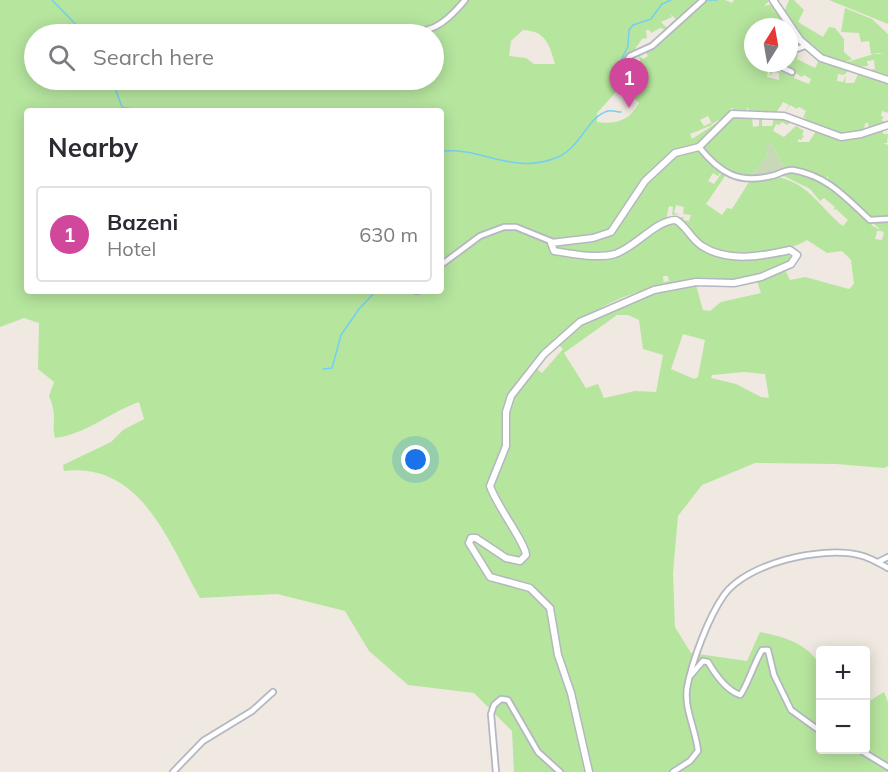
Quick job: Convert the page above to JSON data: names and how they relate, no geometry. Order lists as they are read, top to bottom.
{
  "north": "top",
  "page": {
    "search": "Search here",
    "pins": "1",
    "heading": "Nearby",
    "list": [
      {
        "mark": "1",
        "name": "Bazeni",
        "note": "Hotel",
        "value": "630 m"
      }
    ],
    "map_buttons": ["+", "−"]
  }
}
